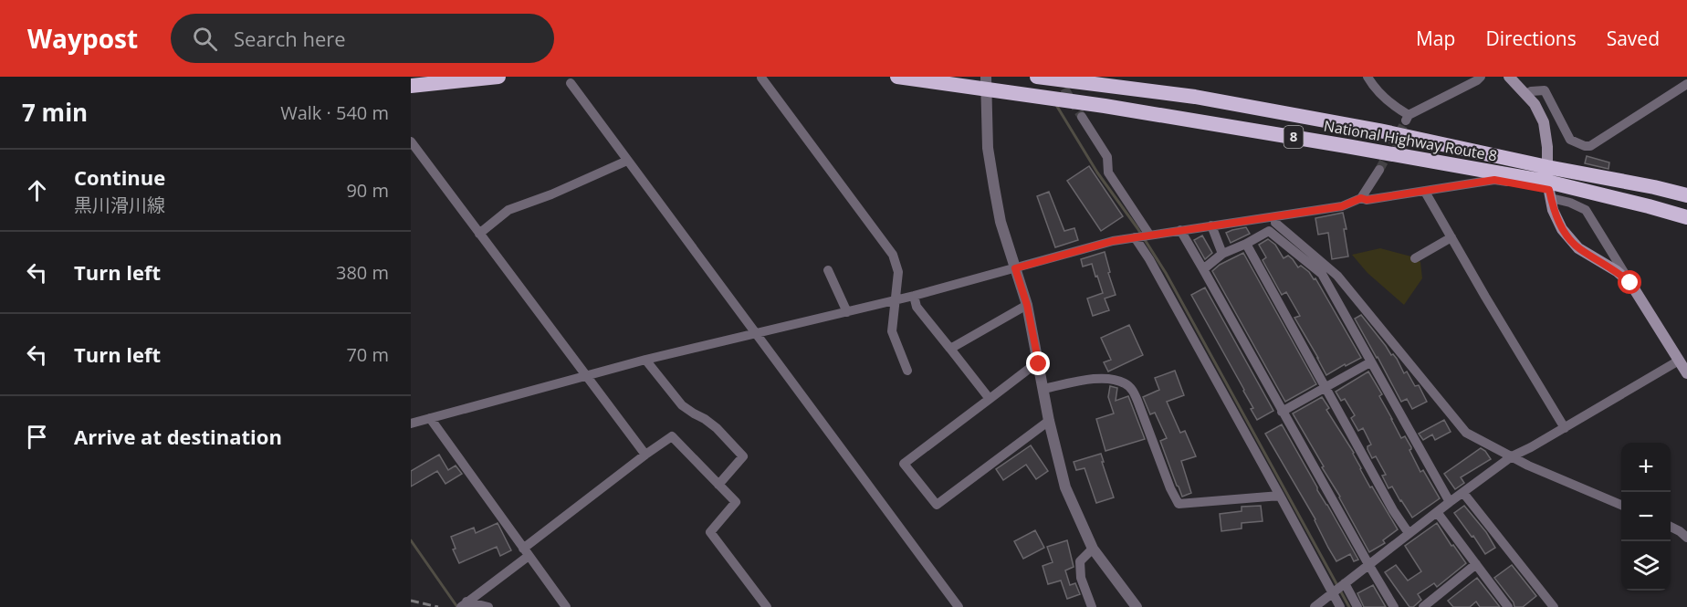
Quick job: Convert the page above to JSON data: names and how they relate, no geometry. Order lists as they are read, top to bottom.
{
  "streets": {
    "highway": ["8", "National Highway Route 8"]
  },
  "page": {
    "header": "Waypost",
    "search": "Search here",
    "nav": ["Map", "Directions", "Saved"],
    "heading": ["7 min", "Walk · 540 m"],
    "list": [
      ["Continue", "黒川滑川線", "90 m"],
      ["Turn left", "380 m"],
      ["Turn left", "70 m"],
      "Arrive at destination"
    ],
    "map_buttons": ["+", "−"]
  }
}
